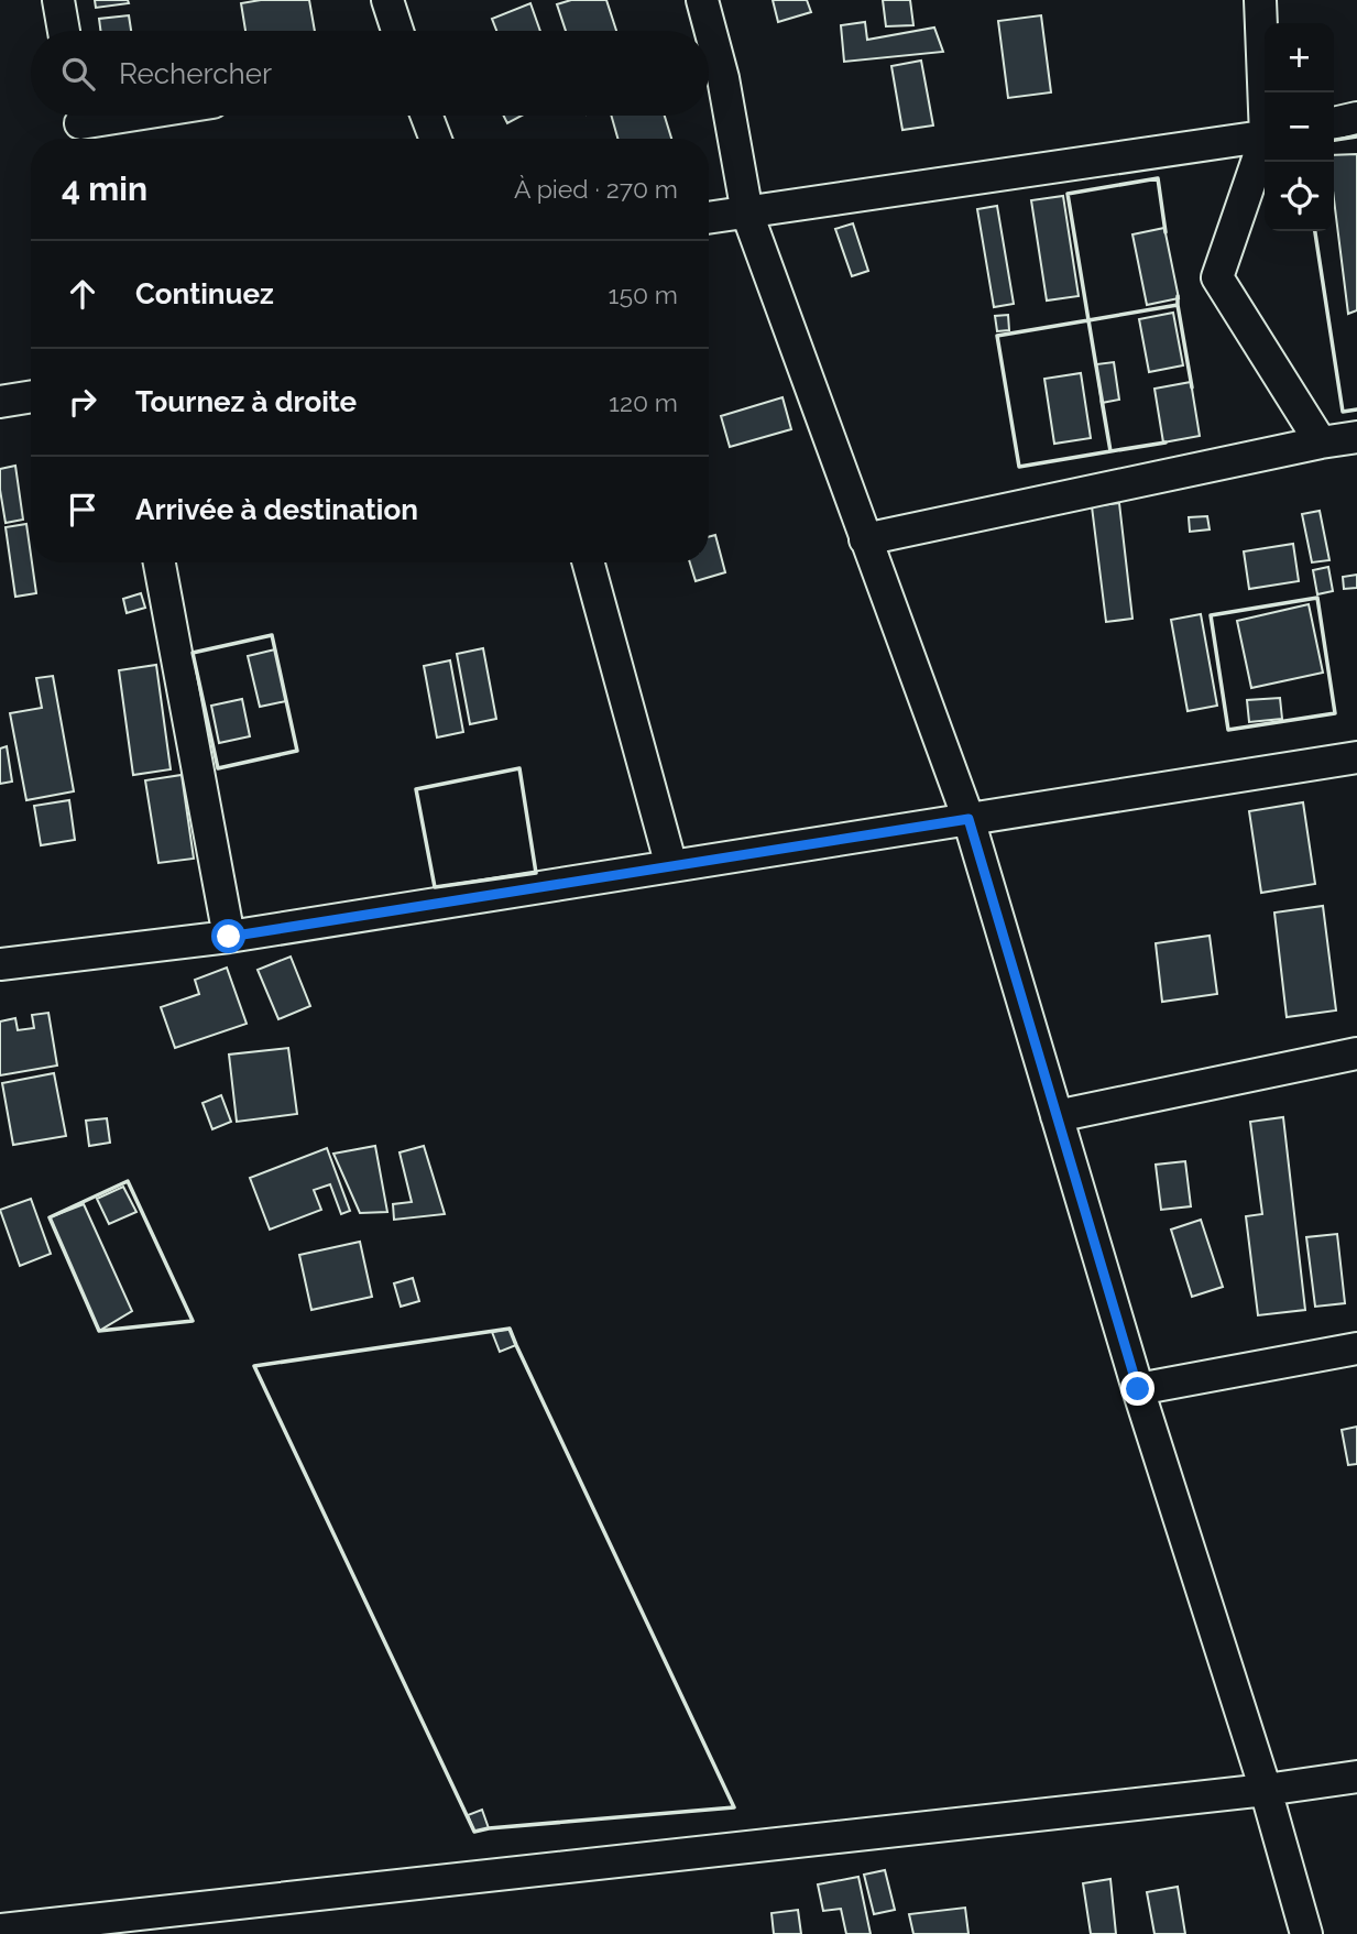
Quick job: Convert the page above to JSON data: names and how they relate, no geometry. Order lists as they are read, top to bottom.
{
  "page": {
    "map_buttons": ["+", "−"],
    "search": "Rechercher",
    "heading": ["4 min", "À pied · 270 m"],
    "list": [
      ["Continuez", "150 m"],
      ["Tournez à droite", "120 m"],
      "Arrivée à destination"
    ]
  }
}
